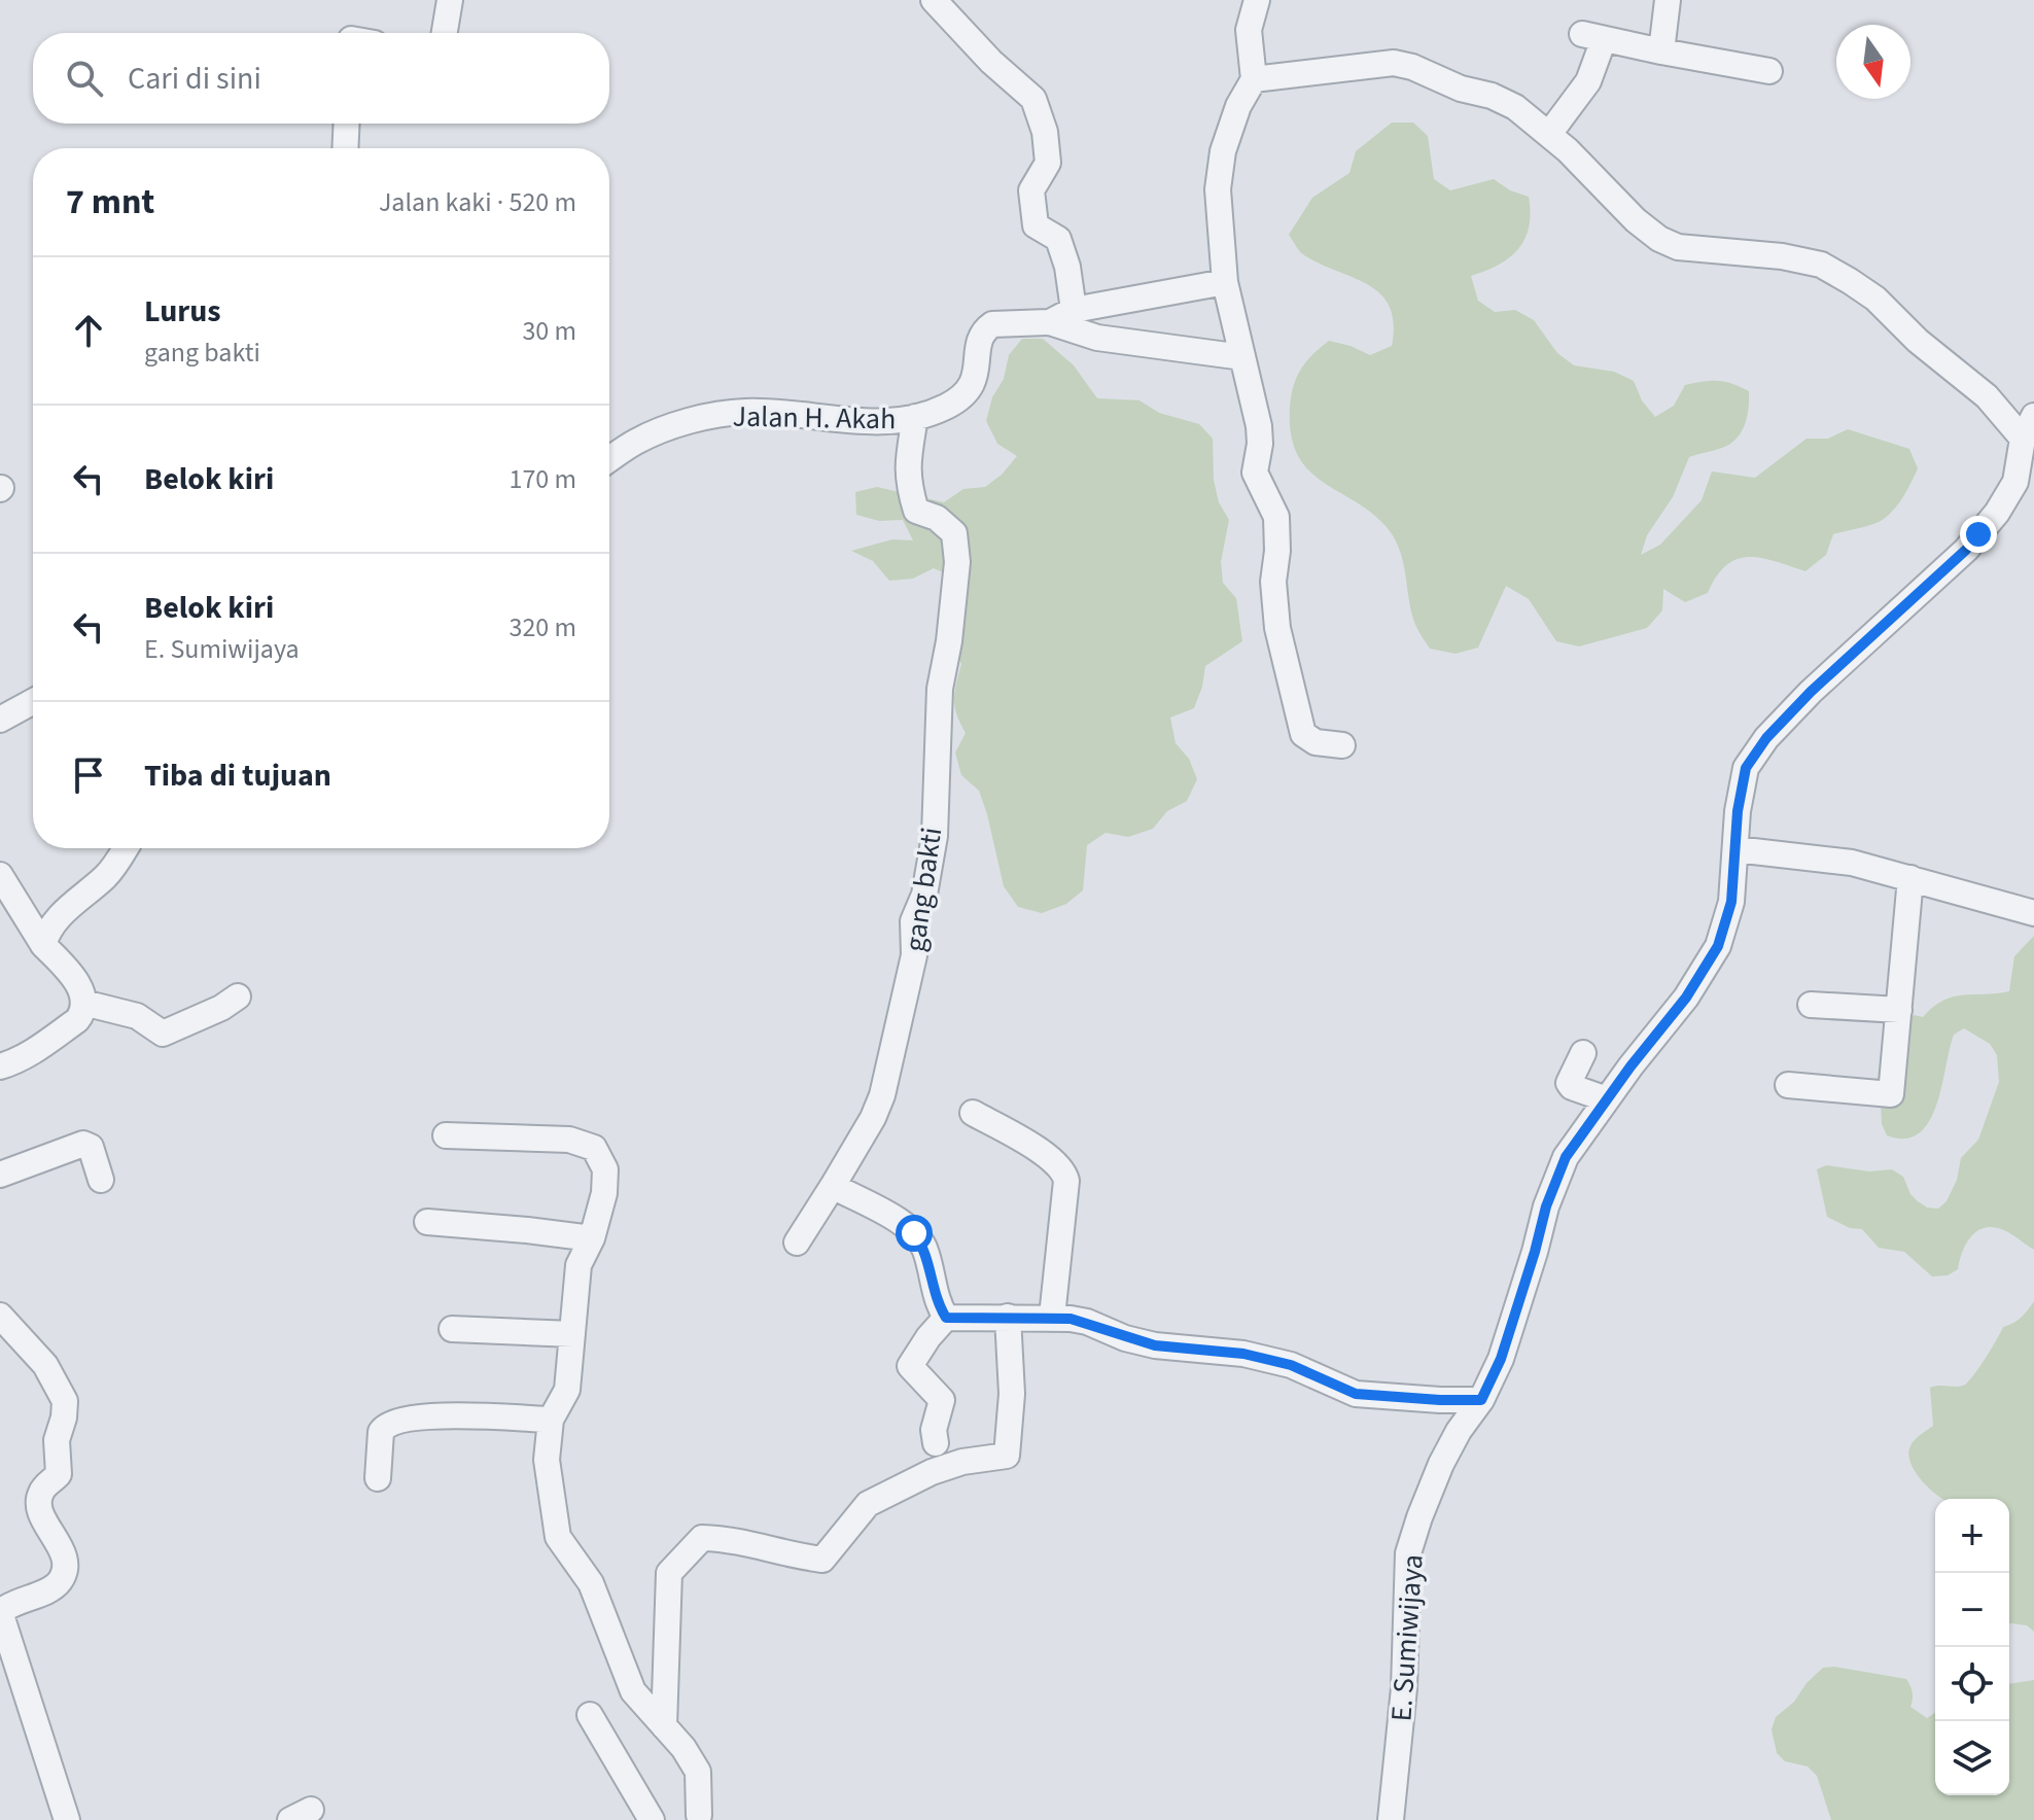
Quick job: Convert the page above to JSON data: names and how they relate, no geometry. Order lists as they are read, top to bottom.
{
  "streets": {
    "street": ["Jalan H. Akah", "gang bakti", "E. Sumiwijaya"]
  },
  "crossings": [
    ["Jalan H. Akah", "gang bakti"]
  ],
  "north": "bottom",
  "page": {
    "search": "Cari di sini",
    "heading": ["7 mnt", "Jalan kaki · 520 m"],
    "list": [
      ["Lurus", "gang bakti", "30 m"],
      ["Belok kiri", "170 m"],
      ["Belok kiri", "E. Sumiwijaya", "320 m"],
      "Tiba di tujuan"
    ],
    "map_buttons": ["+", "−"]
  }
}
